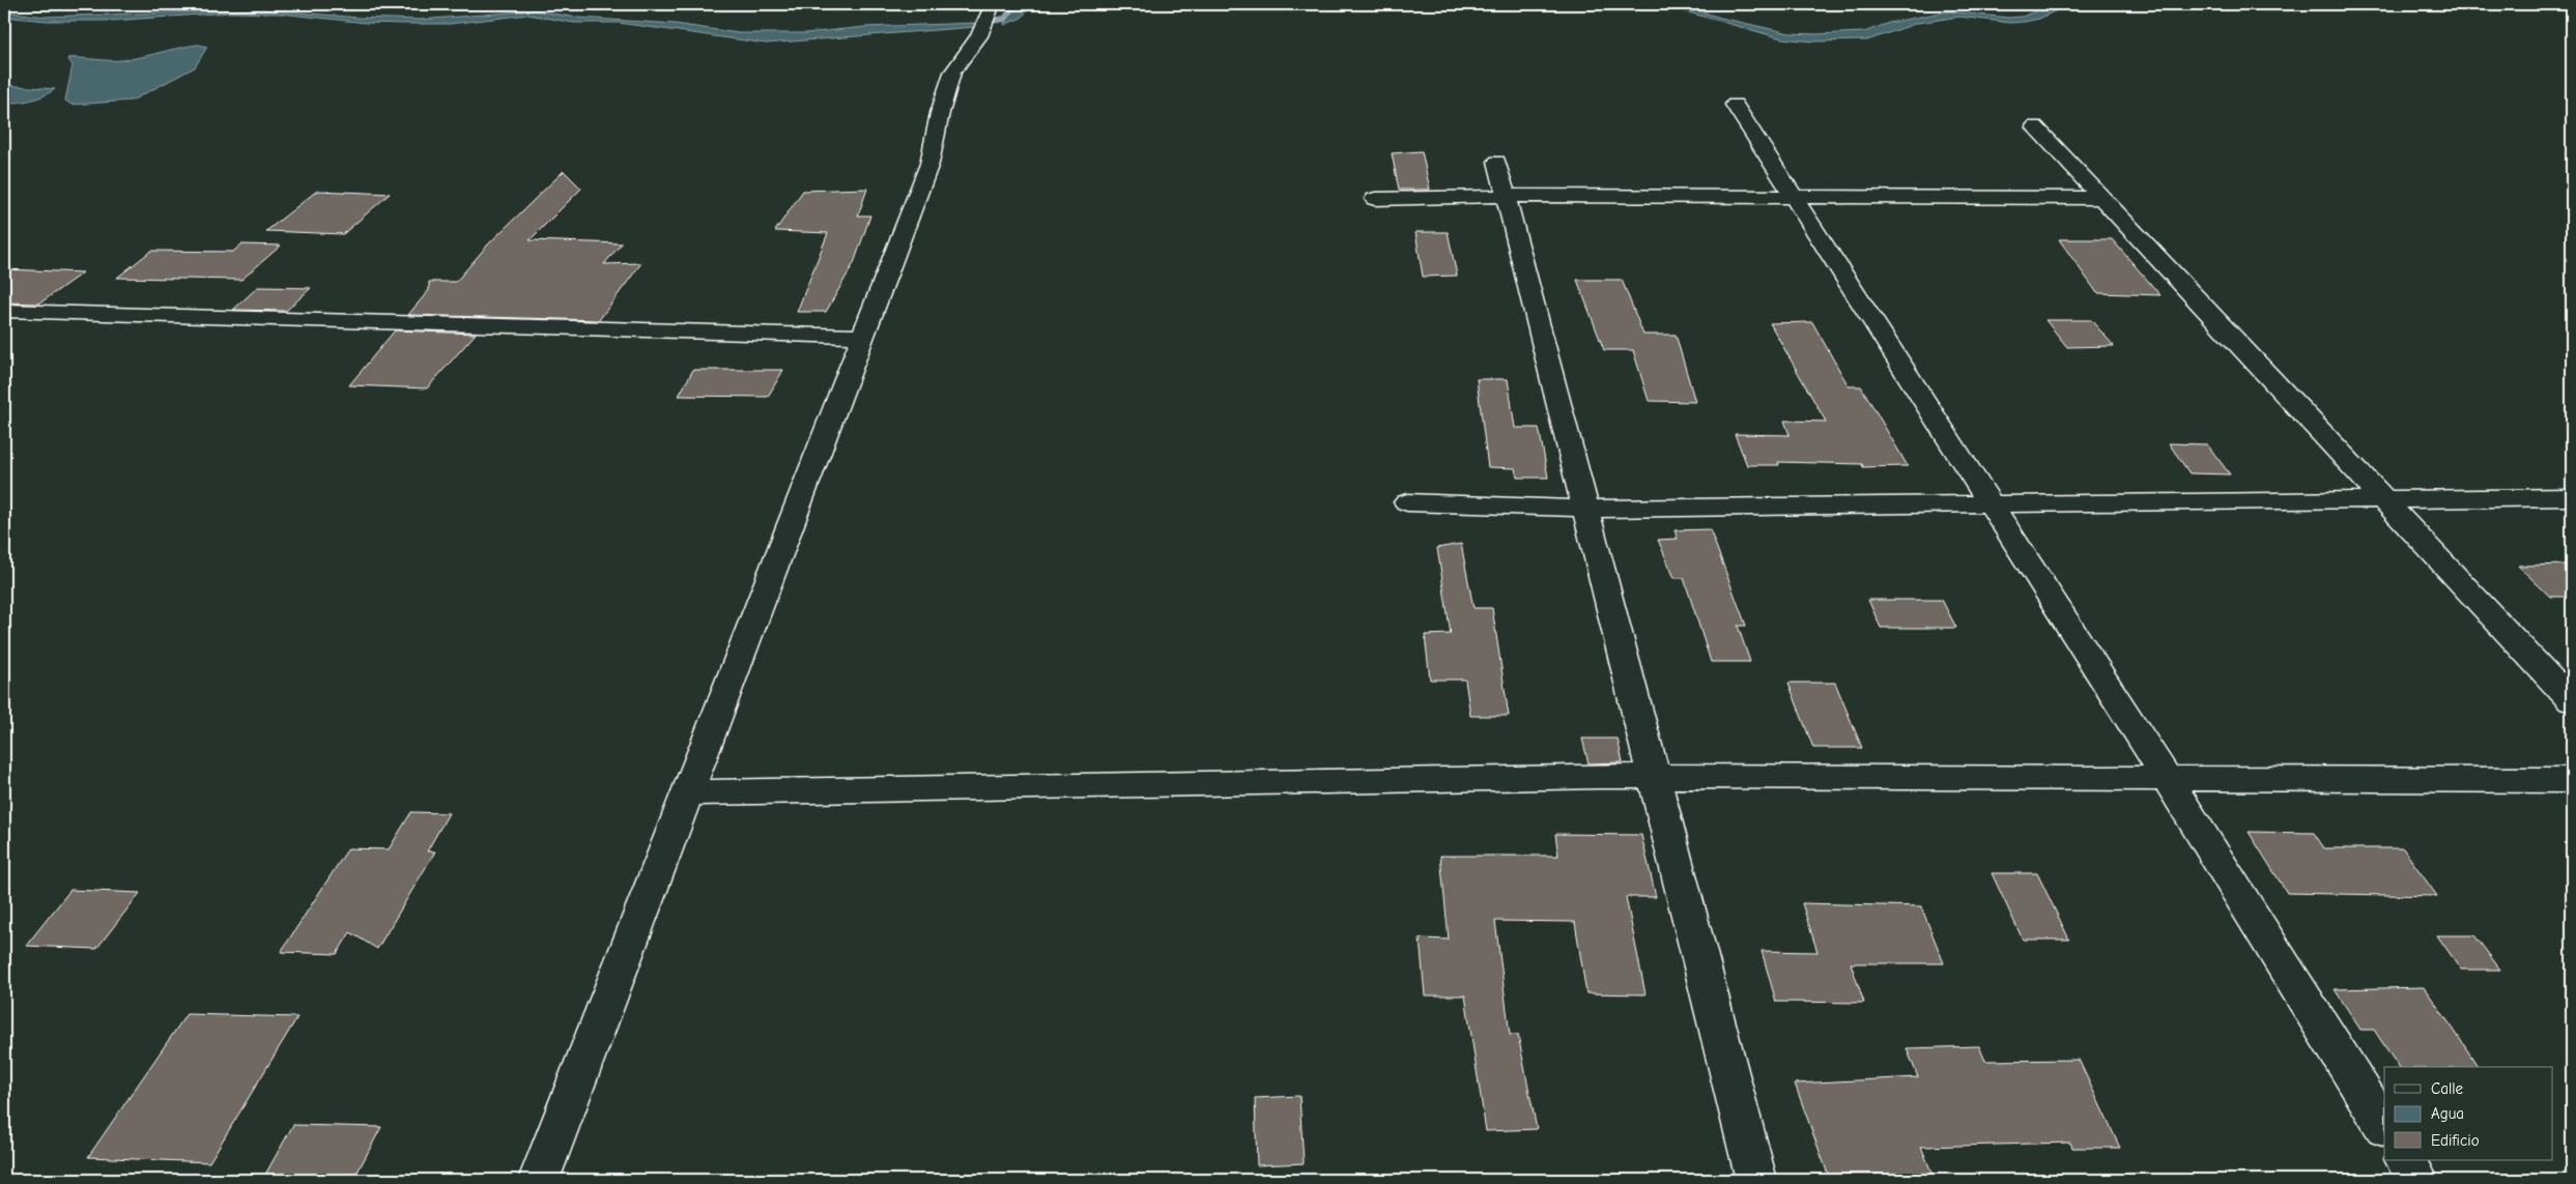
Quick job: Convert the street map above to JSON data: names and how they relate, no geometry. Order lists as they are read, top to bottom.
{
  "legend": ["Calle", "Agua", "Edificio"]
}
